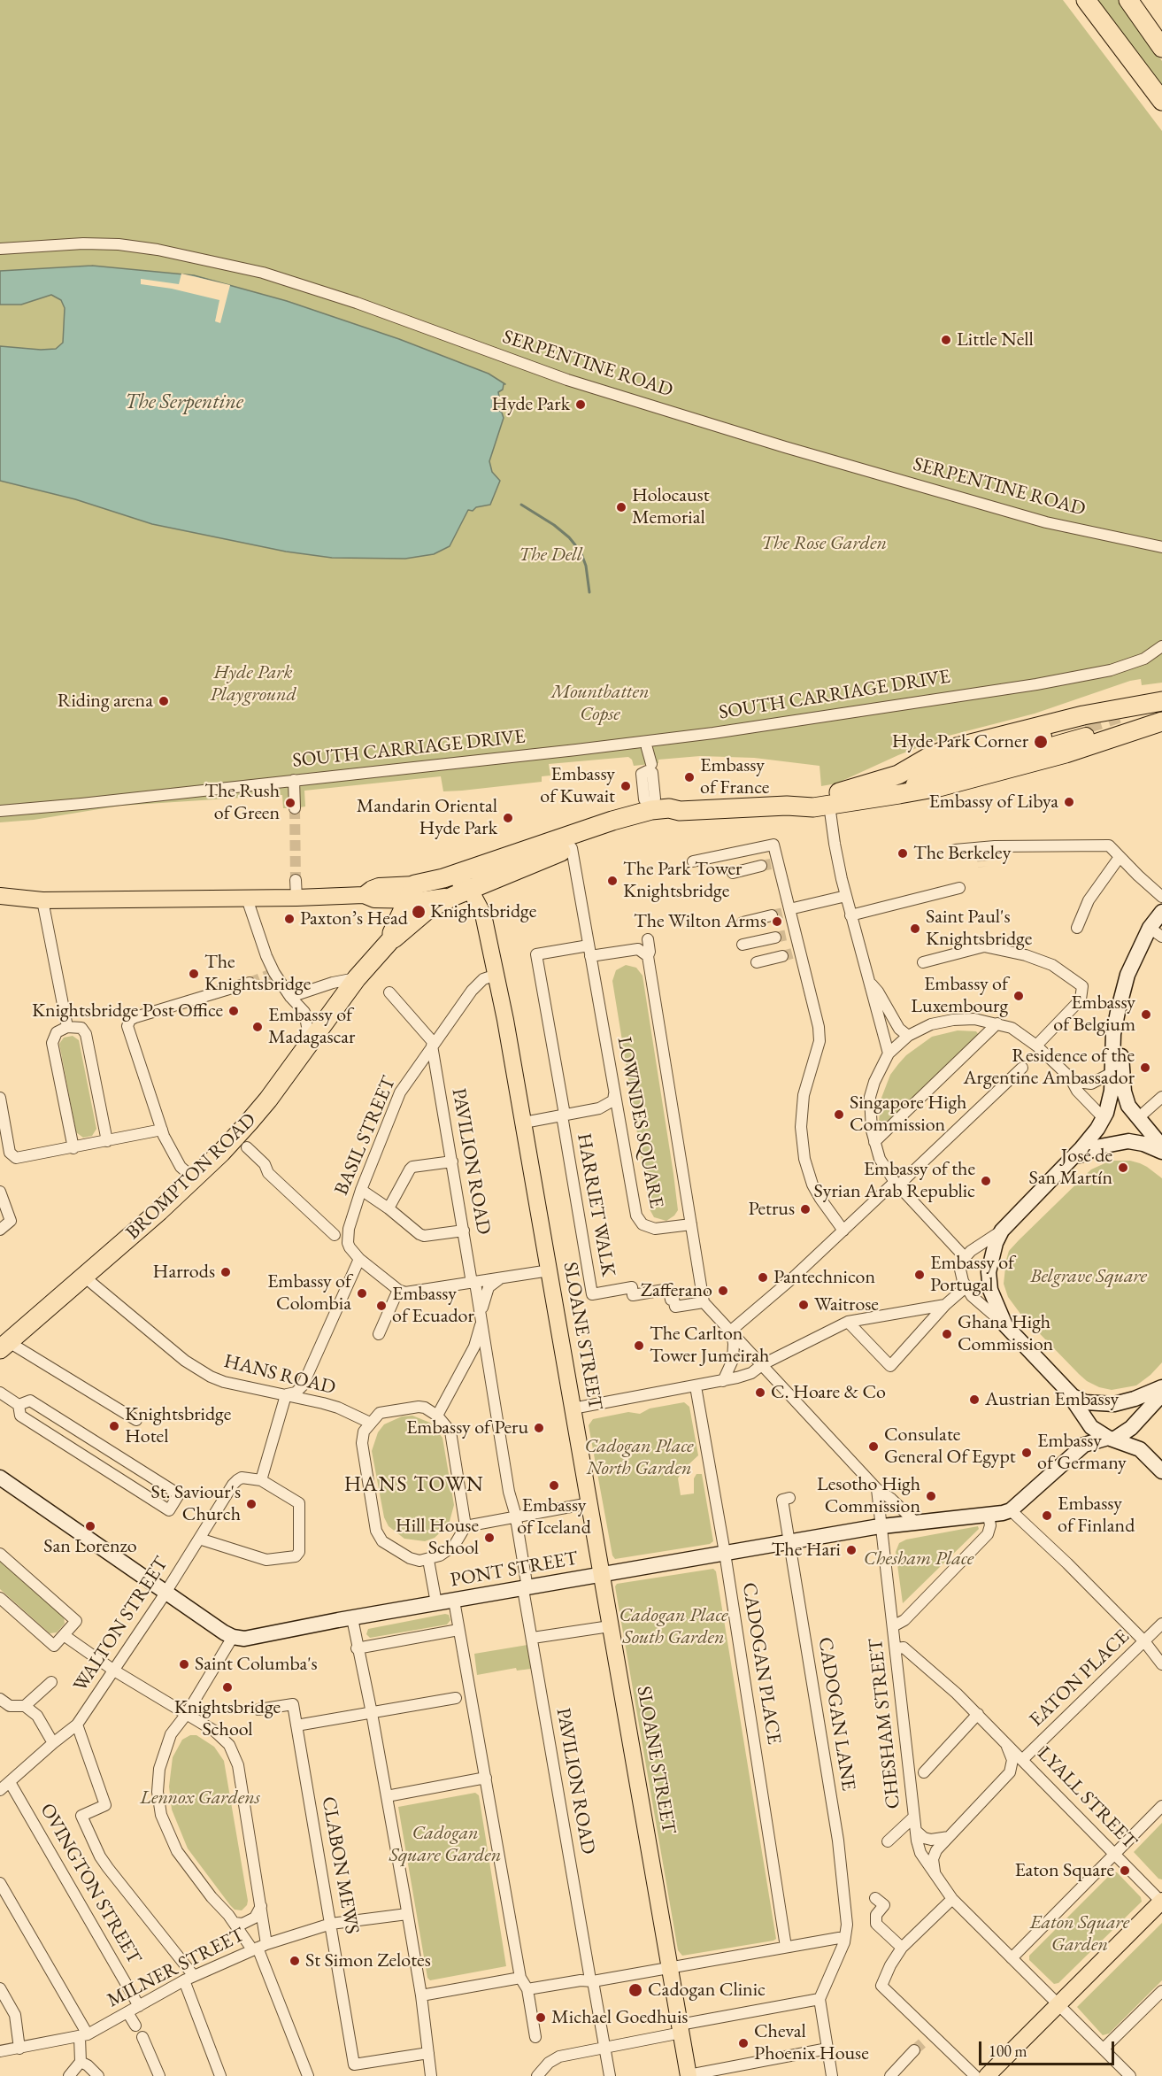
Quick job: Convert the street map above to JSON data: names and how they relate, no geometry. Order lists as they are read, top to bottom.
{
  "streets": {
    "highway": ["BROMPTON ROAD"],
    "main road": ["SLOANE STREET", "PONT STREET"],
    "street": [
      "SERPENTINE ROAD",
      "SOUTH CARRIAGE DRIVE",
      "LOWNDES SQUARE",
      "BASIL STREET",
      "PAVILION ROAD",
      "HARRIET WALK",
      "HANS ROAD",
      "WALTON STREET",
      "CADOGAN PLACE",
      "EATON PLACE",
      "CADOGAN LANE",
      "CHESHAM STREET",
      "LYALL STREET",
      "CLABON MEWS",
      "OVINGTON STREET",
      "MILNER STREET"
    ]
  },
  "crossings": [
    ["LOWNDES SQUARE", "HARRIET WALK"],
    ["BASIL STREET", "PAVILION ROAD"],
    ["BASIL STREET", "SLOANE STREET"],
    ["PAVILION ROAD", "PONT STREET"],
    ["BROMPTON ROAD", "HANS ROAD"],
    ["SLOANE STREET", "PONT STREET"],
    ["PONT STREET", "CADOGAN PLACE"],
    ["PONT STREET", "CADOGAN LANE"],
    ["WALTON STREET", "OVINGTON STREET"],
    ["EATON PLACE", "LYALL STREET"],
    ["CHESHAM STREET", "LYALL STREET"],
    ["CLABON MEWS", "MILNER STREET"],
    ["OVINGTON STREET", "MILNER STREET"]
  ],
  "districts": ["HANS TOWN"],
  "water": ["The Serpentine"],
  "parks": [
    "The Rose Garden",
    "The Dell",
    "Hyde Park Playground",
    "Mountbatten Copse",
    "Belgrave Square",
    "Cadogan Place North Garden",
    "Chesham Place",
    "Cadogan Place South Garden",
    "Lennox Gardens",
    "Cadogan Square Garden",
    "Eaton Square Garden"
  ],
  "places": [
    "Little Nell",
    "Hyde Park",
    "Holocaust Memorial",
    "Riding arena",
    "Hyde Park Corner",
    "Embassy of France",
    "Embassy of Kuwait",
    "Embassy of Libya",
    "The Rush of Green",
    "Mandarin Oriental Hyde Park",
    "The Berkeley",
    "The Park Tower Knightsbridge",
    "Knightsbridge",
    "Paxton’s Head",
    "The Wilton Arms",
    "Saint Paul's Knightsbridge",
    "The Knightsbridge",
    "Embassy of Luxembourg",
    "Knightsbridge Post Office",
    "Embassy of Belgium",
    "Embassy of Madagascar",
    "Residence of the Argentine Ambassador",
    "Singapore High Commission",
    "José de San Martín",
    "Embassy of the Syrian Arab Republic",
    "Petrus",
    "Harrods",
    "Embassy of Portugal",
    "Pantechnicon",
    "Zafferano",
    "Embassy of Colombia",
    "Waitrose",
    "Embassy of Ecuador",
    "Ghana High Commission",
    "The Carlton Tower Jumeirah",
    "C. Hoare & Co",
    "Austrian Embassy",
    "Knightsbridge Hotel",
    "Embassy of Peru",
    "Consulate General Of Egypt",
    "Embassy of Germany",
    "Embassy of Iceland",
    "Lesotho High Commission",
    "St. Saviour's Church",
    "Embassy of Finland",
    "San Lorenzo",
    "Hill House School",
    "The Hari",
    "Saint Columba's",
    "Knightsbridge School",
    "Eaton Square",
    "St Simon Zelotes",
    "Cadogan Clinic",
    "Michael Goedhuis",
    "Cheval Phoenix House"
  ],
  "scale_bar": "100 m"
}
